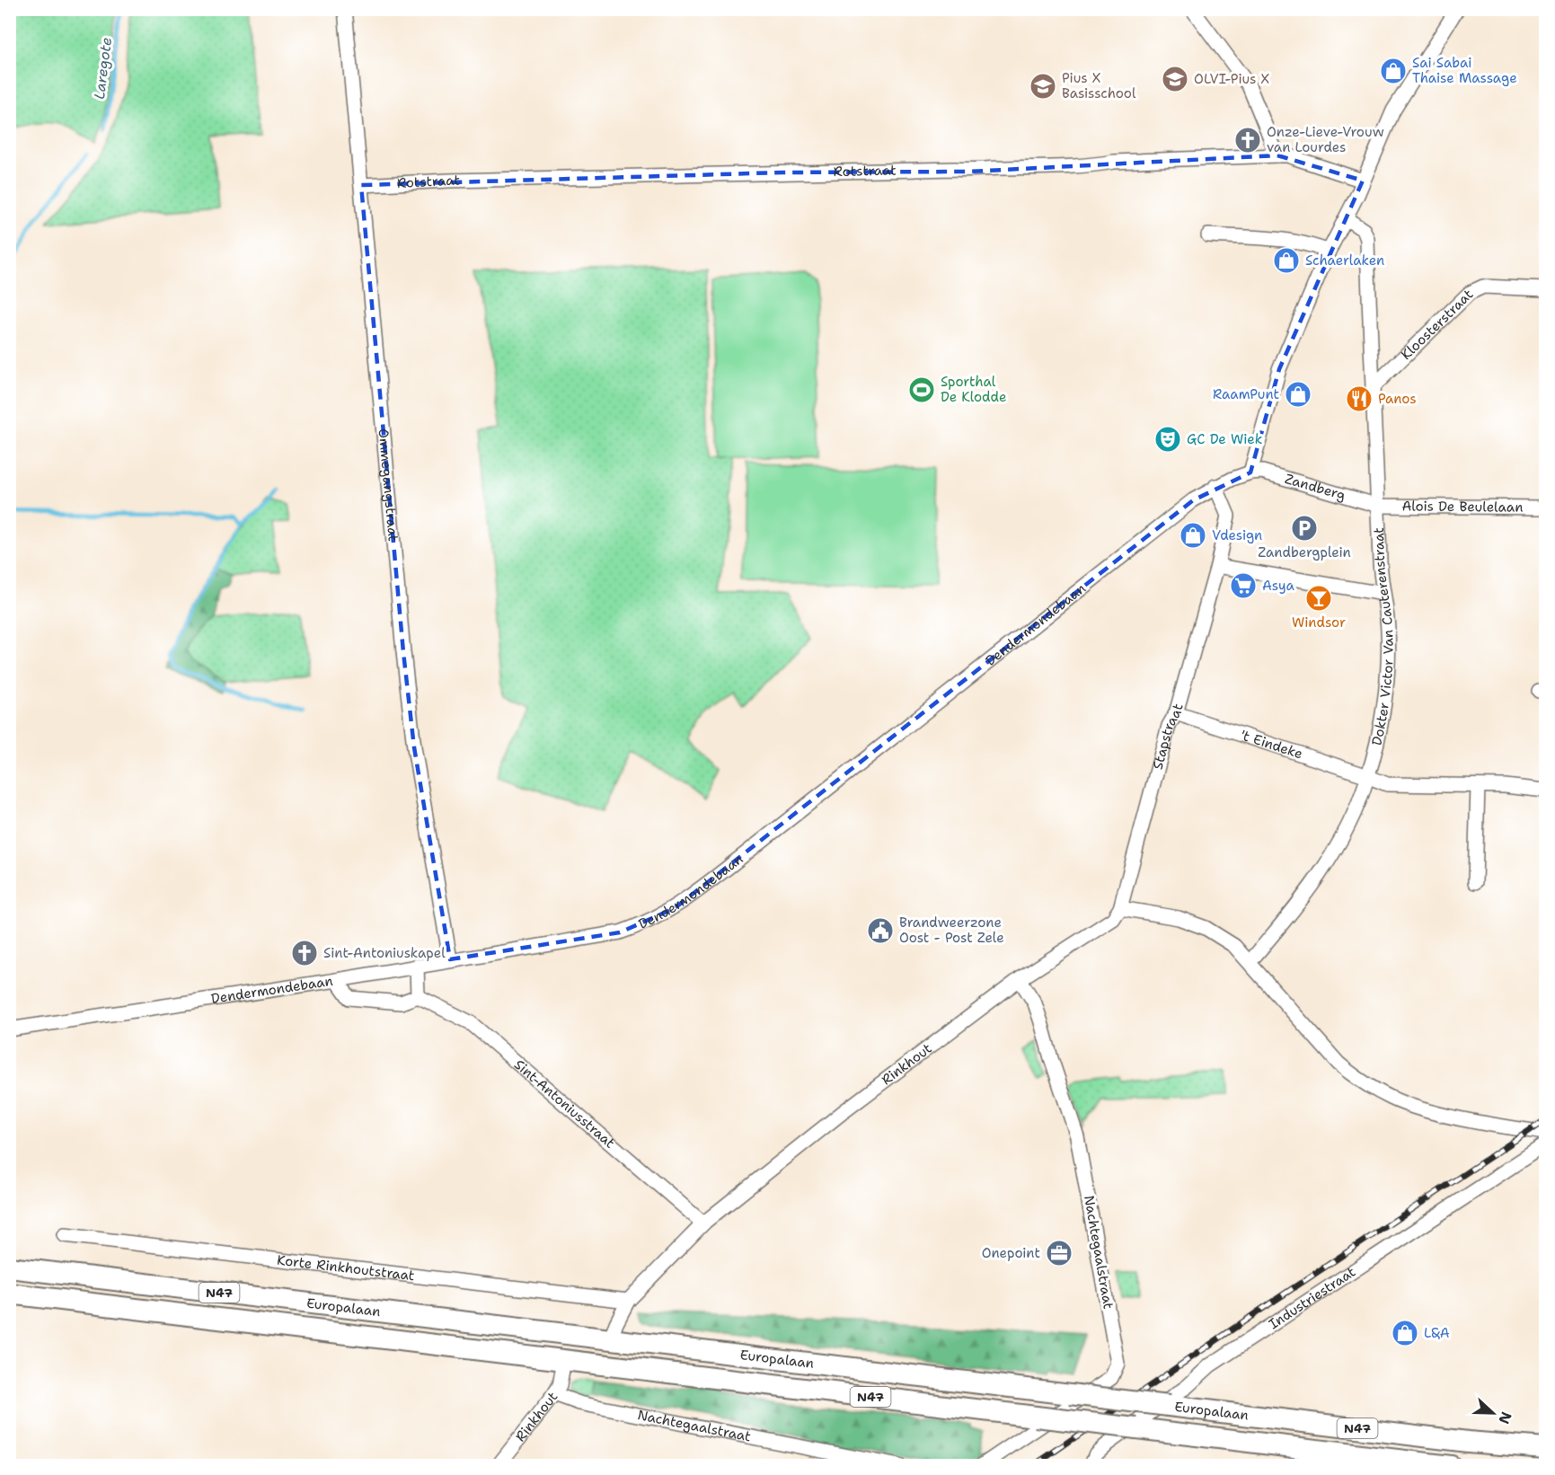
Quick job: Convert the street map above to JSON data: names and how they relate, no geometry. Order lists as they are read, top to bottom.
{
  "streets": {
    "highway": ["N47", "Europalaan"],
    "street": [
      "Rotstraat",
      "Kloosterstraat",
      "Ommegangstraat",
      "Zandberg",
      "Alois De Beulelaan",
      "Dendermondebaan",
      "Dokter Victor Van Cauterenstraat",
      "Stapstraat",
      "'t Eindeke",
      "Rinkhout",
      "Sint-Antoniusstraat",
      "Nachtegaalstraat",
      "Korte Rinkhoutstraat",
      "Industriestraat"
    ]
  },
  "crossings": [
    ["Rotstraat", "Ommegangstraat"],
    ["Kloosterstraat", "Dokter Victor Van Cauterenstraat"],
    ["Ommegangstraat", "Dendermondebaan"],
    ["Zandberg", "Alois De Beulelaan"],
    ["Zandberg", "Dendermondebaan"],
    ["Zandberg", "Dokter Victor Van Cauterenstraat"],
    ["Alois De Beulelaan", "Dokter Victor Van Cauterenstraat"],
    ["Dokter Victor Van Cauterenstraat", "'t Eindeke"],
    ["Stapstraat", "'t Eindeke"],
    ["Stapstraat", "Rinkhout"],
    ["Rinkhout", "Sint-Antoniusstraat"],
    ["Rinkhout", "Nachtegaalstraat"],
    ["Rinkhout", "Korte Rinkhoutstraat"],
    ["Rinkhout", "Europalaan"]
  ],
  "water": ["Laregote"],
  "places": {
    "shop": [
      "Sai Sabai Thaise Massage",
      "Schaerlaken",
      "RaamPunt",
      "Vdesign",
      "L&A"
    ],
    "school or university": ["OLVI-Pius X", "Pius X Basisschool"],
    "church": ["Onze-Lieve-Vrouw van Lourdes", "Sint-Antoniuskapel"],
    "sports": ["Sporthal De Klodde"],
    "restaurant": ["Panos"],
    "theatre": ["GC De Wiek"],
    "parking": ["Zandbergplein"],
    "supermarket": ["Asya"],
    "bar": ["Windsor"],
    "public building": ["Brandweerzone Oost - Post Zele"],
    "office": ["Onepoint"]
  },
  "north": "right"
}
